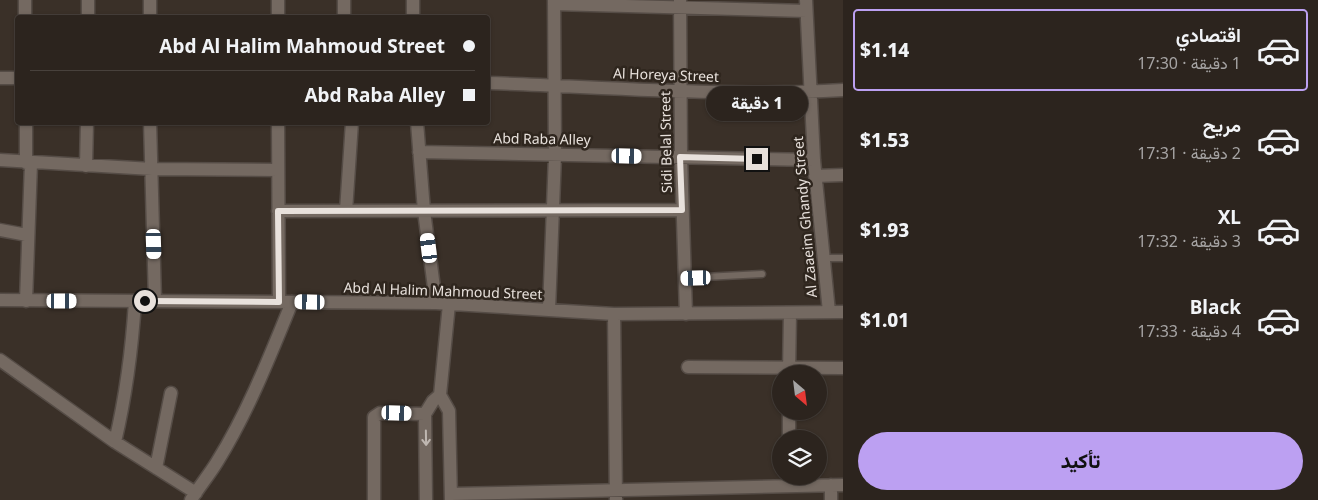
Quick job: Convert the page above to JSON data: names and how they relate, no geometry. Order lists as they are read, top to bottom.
{
  "streets": {
    "street": [
      "Al Horeya Street",
      "Abd Raba Alley",
      "Sidi Belal Street",
      "Al Zaaeim Ghandy Street",
      "Abd Al Halim Mahmoud Street"
    ]
  },
  "crossings": [
    ["Al Horeya Street", "Sidi Belal Street"],
    ["Al Horeya Street", "Al Zaaeim Ghandy Street"],
    ["Abd Raba Alley", "Sidi Belal Street"],
    ["Abd Raba Alley", "Al Zaaeim Ghandy Street"],
    ["Sidi Belal Street", "Abd Al Halim Mahmoud Street"],
    ["Al Zaaeim Ghandy Street", "Abd Al Halim Mahmoud Street"]
  ],
  "north": "bottom right",
  "page": {
    "list": [
      {
        "name": "اقتصادي",
        "note": "1 دقيقة · 17:30",
        "value": "$1.14"
      },
      {
        "name": "مريح",
        "note": "2 دقيقة · 17:31",
        "value": "$1.53"
      },
      {
        "name": "XL",
        "note": "3 دقيقة · 17:32",
        "value": "$1.93"
      },
      {
        "name": "Black",
        "note": "4 دقيقة · 17:33",
        "value": "$1.01"
      }
    ],
    "banner": ["Abd Al Halim Mahmoud Street", "Abd Raba Alley"],
    "bubble": "1 دقيقة",
    "buttons": "تأكيد"
  }
}
